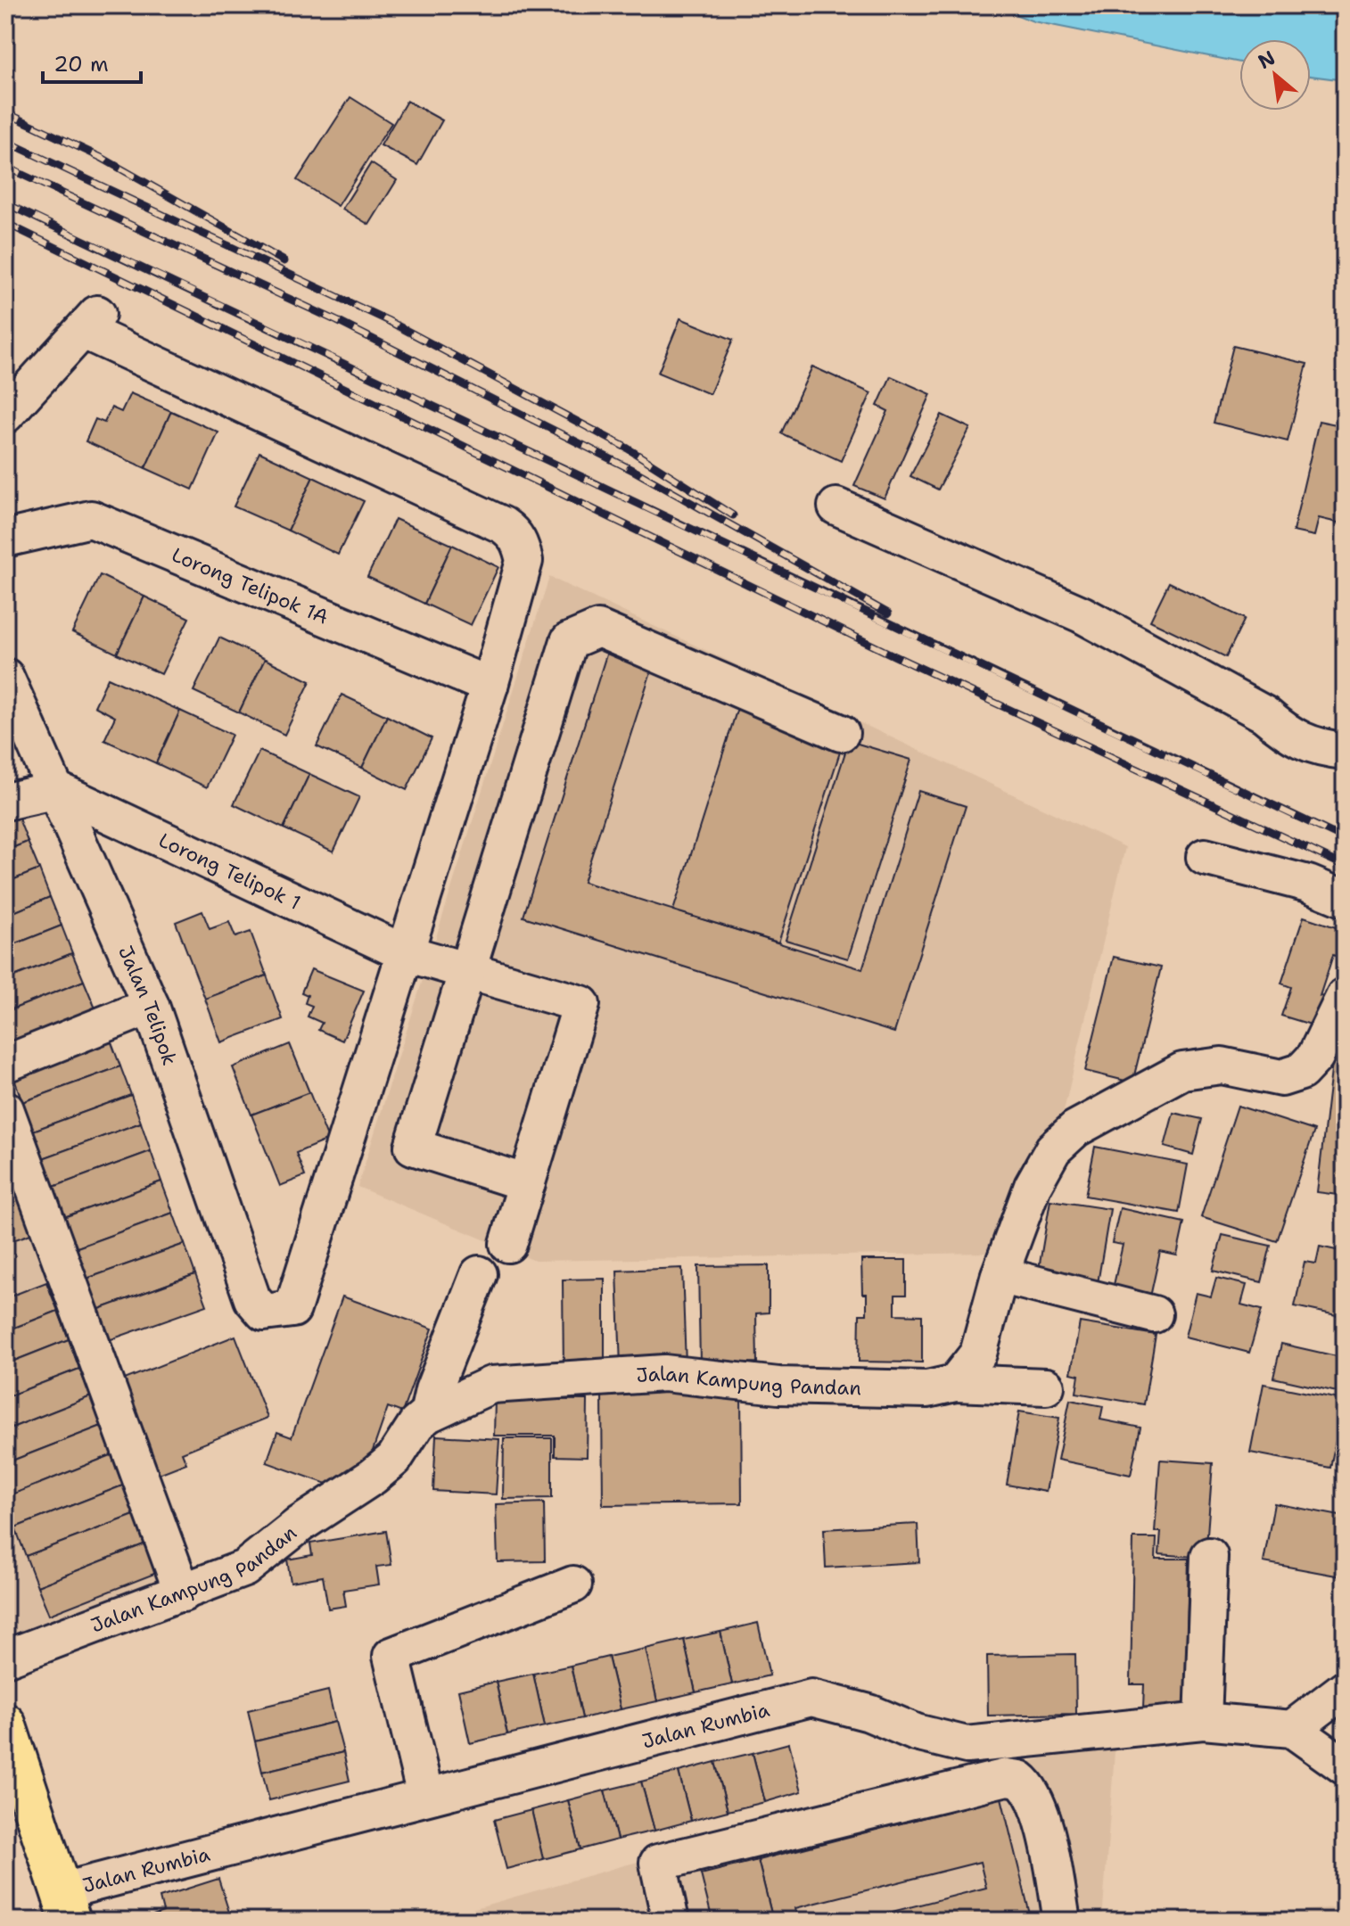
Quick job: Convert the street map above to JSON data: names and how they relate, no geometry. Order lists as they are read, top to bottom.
{
  "streets": {
    "street": [
      "Lorong Telipok 1A",
      "Lorong Telipok 1",
      "Jalan Telipok",
      "Jalan Kampung Pandan",
      "Jalan Rumbia"
    ]
  },
  "crossings": [
    ["Lorong Telipok 1", "Jalan Telipok"]
  ],
  "scale_bar": "20 m",
  "north": "top left"
}
